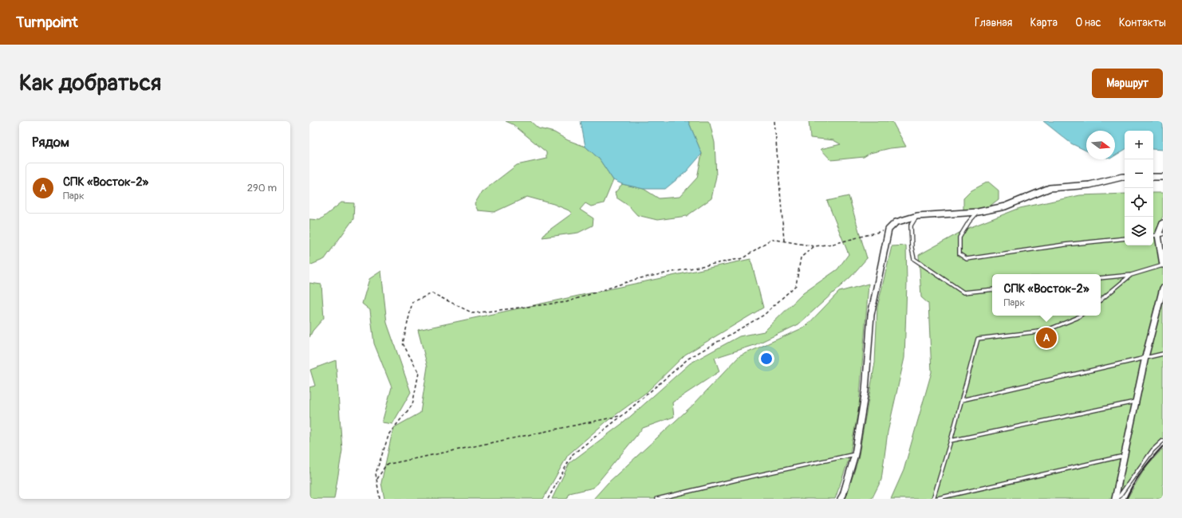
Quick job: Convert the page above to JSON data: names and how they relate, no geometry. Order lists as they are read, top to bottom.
{
  "north": "right",
  "page": {
    "header": "Turnpoint",
    "nav": [
      "Главная",
      "Карта",
      "О нас",
      "Контакты"
    ],
    "buttons": "Маршрут",
    "title": "Как добраться",
    "heading": "Рядом",
    "map_buttons": ["+", "−"],
    "list": [
      {
        "mark": "A",
        "name": "СПК «Восток-2»",
        "note": "Парк",
        "value": "290 m"
      }
    ],
    "popup": ["СПК «Восток-2»", "Парк"],
    "pins": "A"
  }
}
